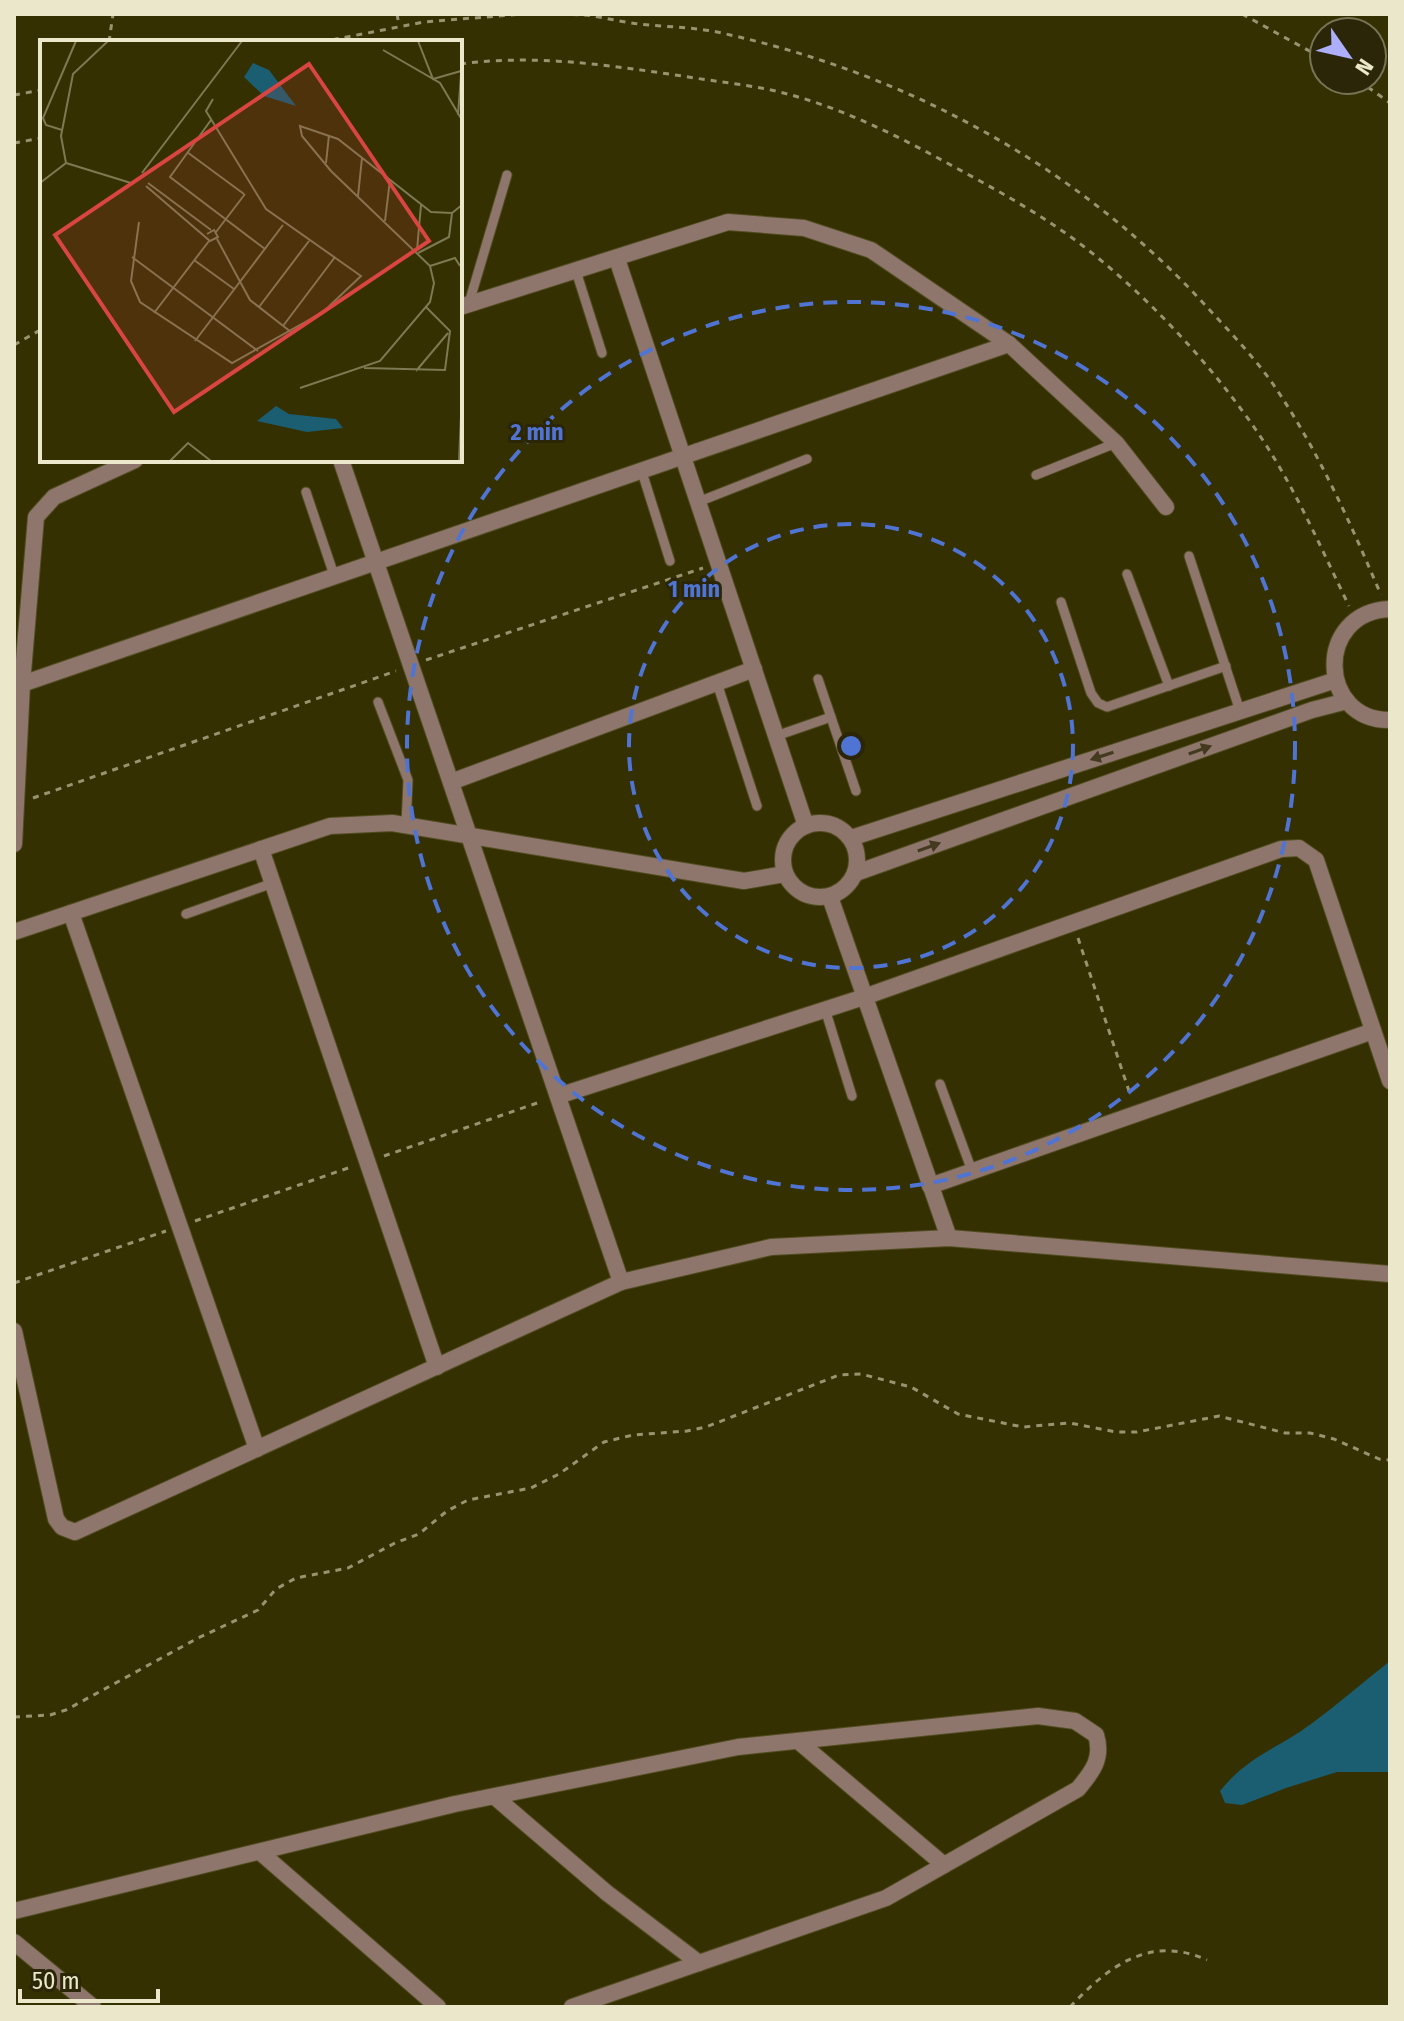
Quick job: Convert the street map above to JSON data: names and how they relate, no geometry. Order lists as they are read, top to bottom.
{
  "scale_bar": "50 m",
  "north": "bottom right",
  "rings": ["2 min", "1 min"]
}
